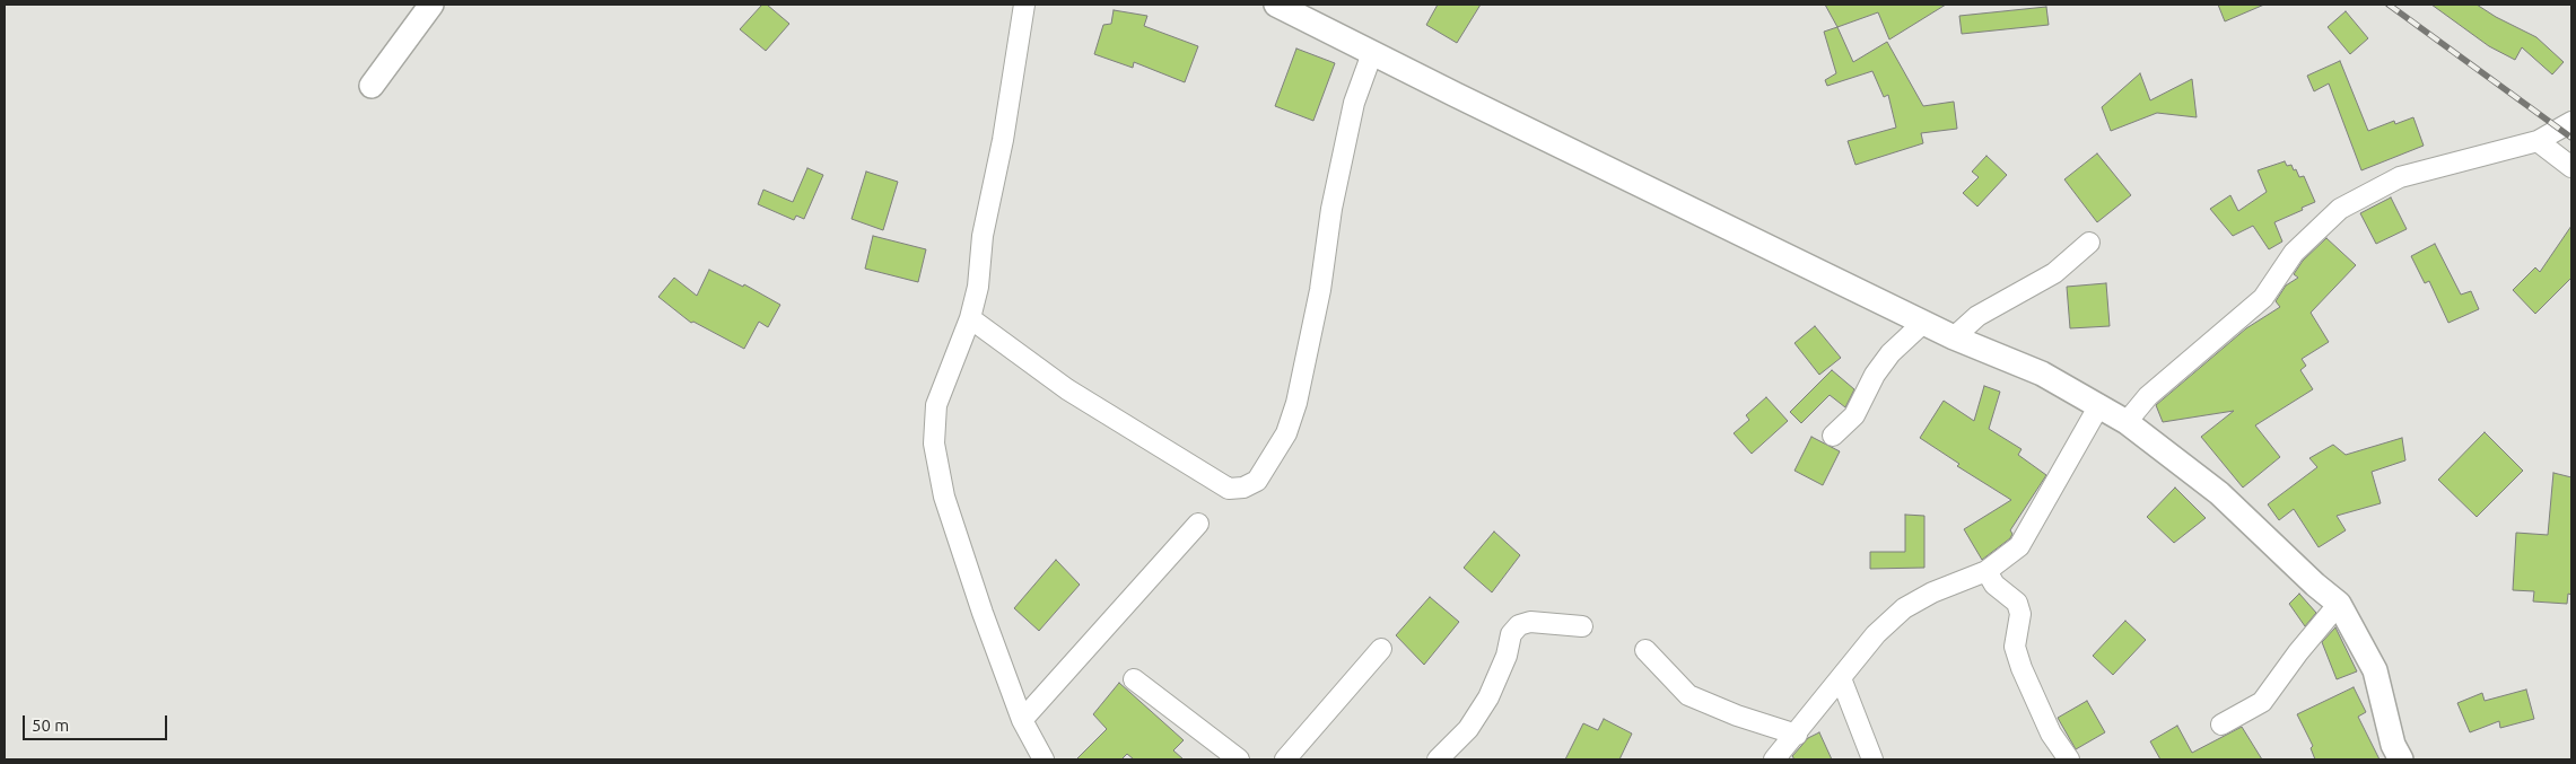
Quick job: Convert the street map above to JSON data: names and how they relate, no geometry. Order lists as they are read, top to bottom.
{
  "scale_bar": "50 m"
}
